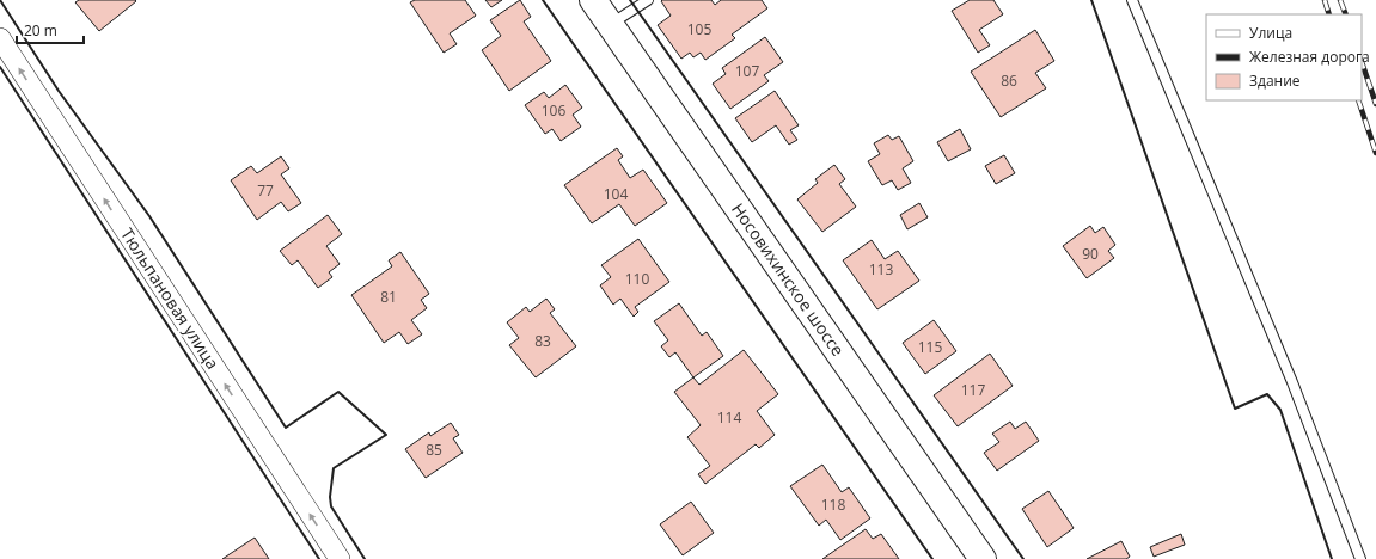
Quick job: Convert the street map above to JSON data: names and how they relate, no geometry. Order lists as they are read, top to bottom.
{
  "streets": {
    "main road": ["Носовихинское шоссе"],
    "street": ["Тюльпановая улица"]
  },
  "one_way": ["Тюльпановая улица"],
  "house_numbers": [
    "105",
    "107",
    "86",
    "106",
    "77",
    "104",
    "90",
    "113",
    "110",
    "81",
    "83",
    "115",
    "117",
    "114",
    "85",
    "118"
  ],
  "legend": ["Улица", "Железная дорога", "Здание"],
  "scale_bar": "20 m"
}
